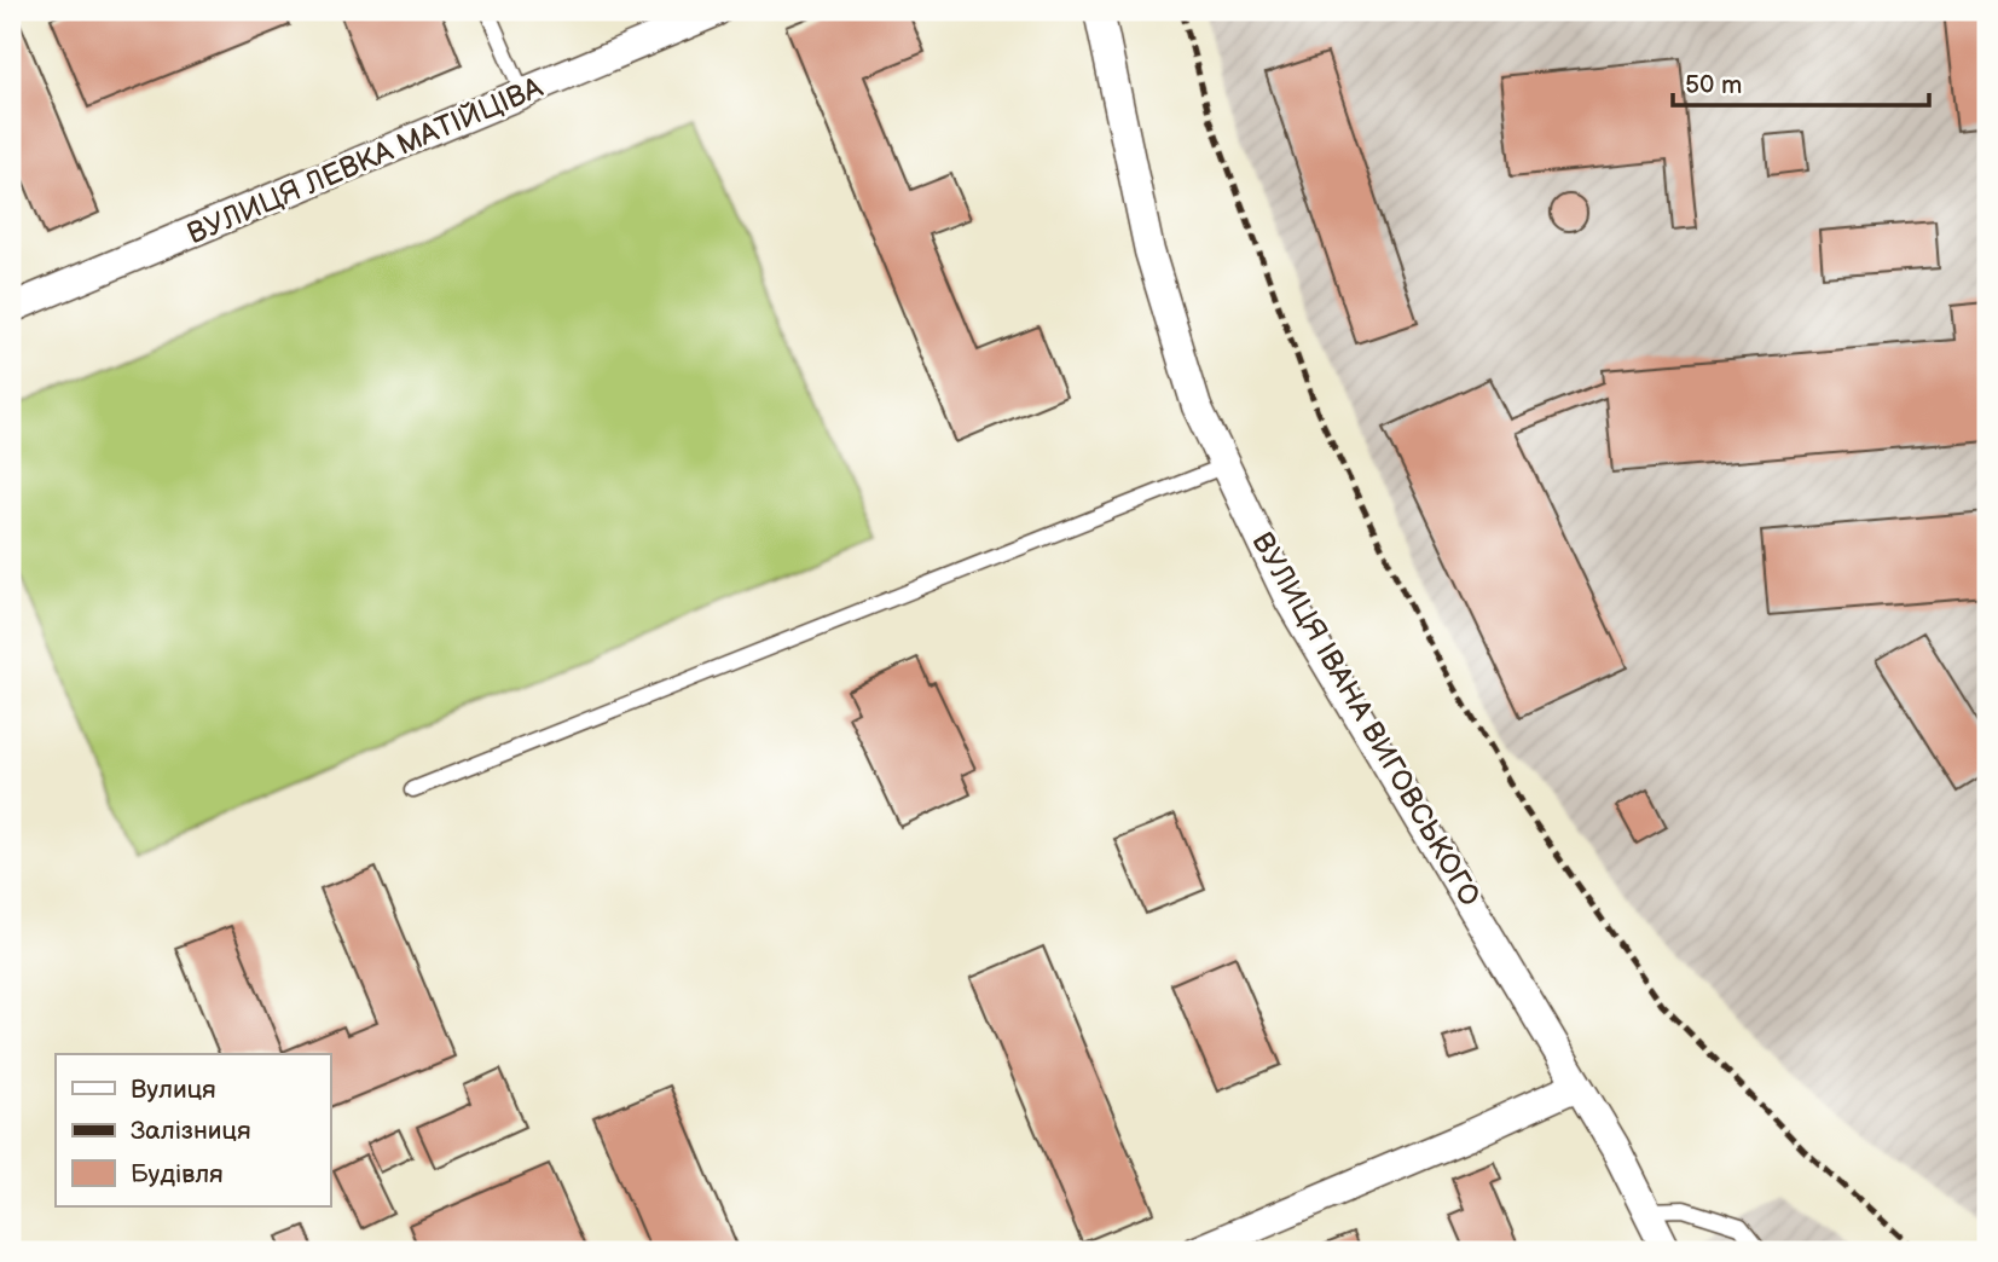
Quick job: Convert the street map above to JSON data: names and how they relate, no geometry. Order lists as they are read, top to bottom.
{
  "streets": {
    "street": ["ВУЛИЦЯ ЛЕВКА МАТІЙЦІВА", "ВУЛИЦЯ ІВАНА ВИГОВСЬКОГО"]
  },
  "legend": ["Вулиця", "Залізниця", "Будівля"],
  "scale_bar": "50 m"
}
